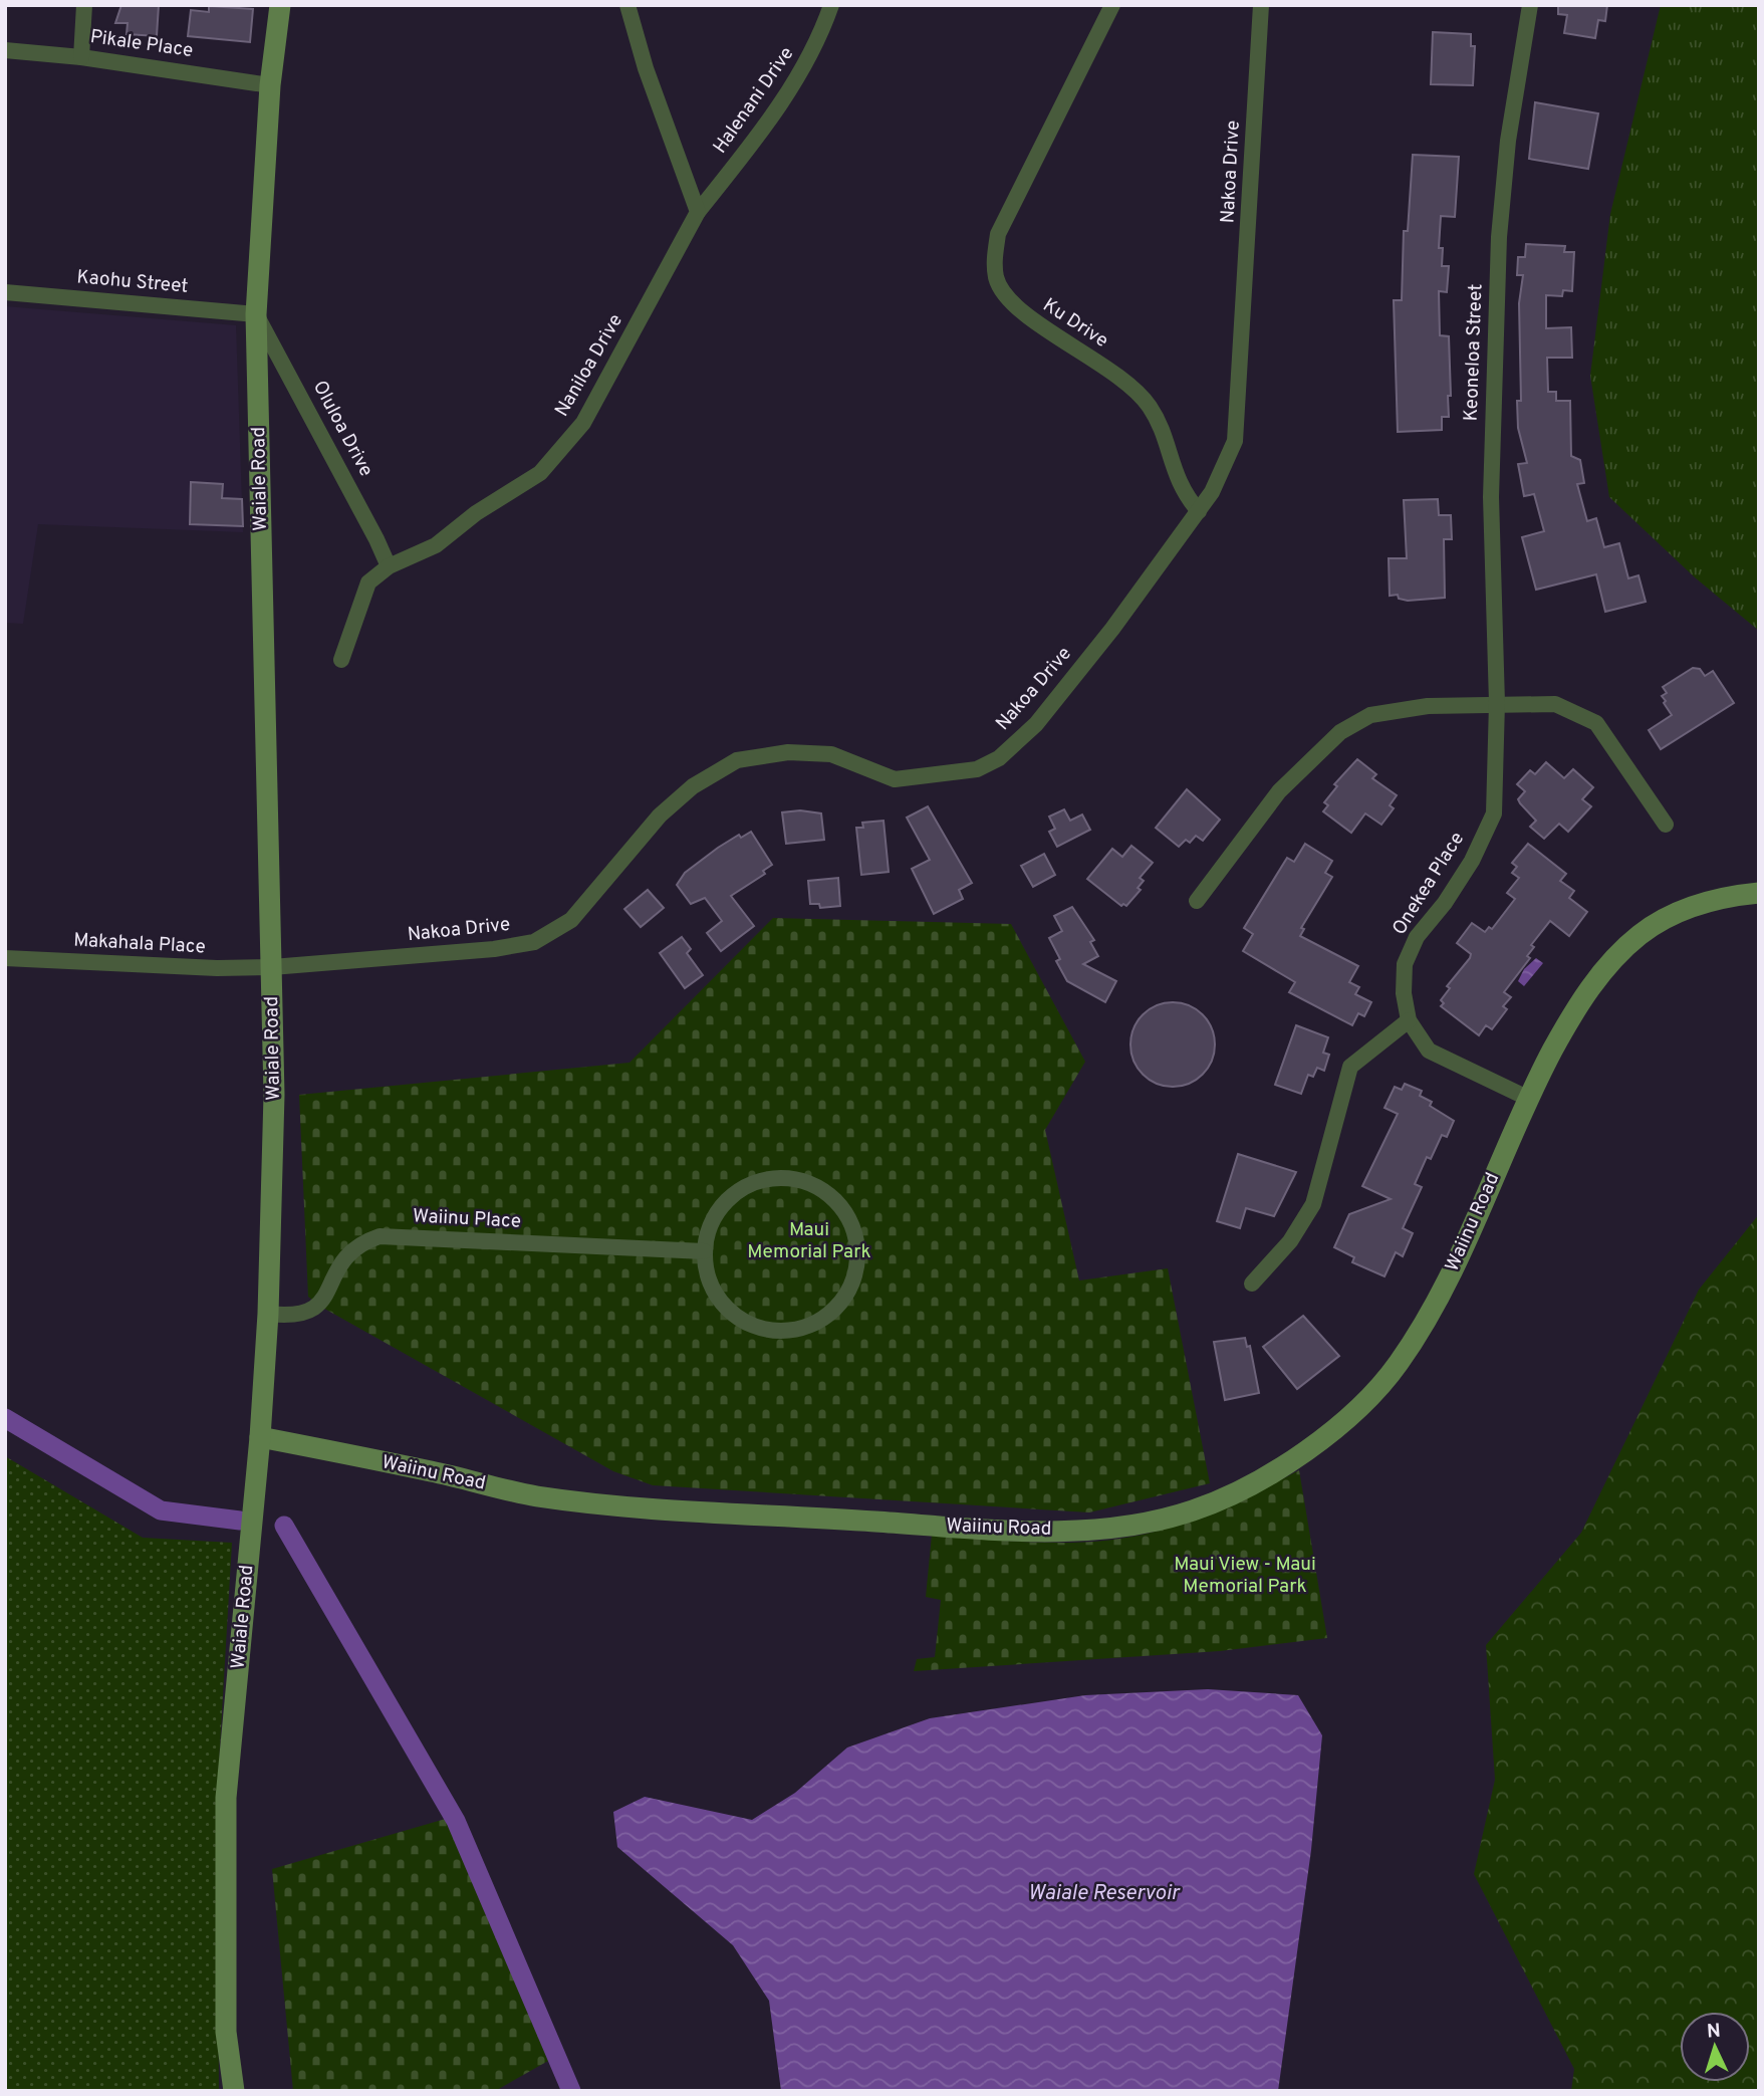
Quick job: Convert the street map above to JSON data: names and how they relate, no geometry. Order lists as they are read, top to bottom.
{
  "streets": {
    "street": [
      "Pikale Place",
      "Halenani Drive",
      "Nakoa Drive",
      "Kaohu Street",
      "Ku Drive",
      "Keoneloa Street",
      "Naniloa Drive",
      "Oluloa Drive",
      "Waiale Road",
      "Onekea Place",
      "Makahala Place",
      "Waiinu Place",
      "Waiinu Road"
    ]
  },
  "crossings": [
    ["Pikale Place", "Waiale Road"],
    ["Halenani Drive", "Naniloa Drive"],
    ["Nakoa Drive", "Ku Drive"],
    ["Nakoa Drive", "Waiale Road"],
    ["Nakoa Drive", "Makahala Place"],
    ["Kaohu Street", "Oluloa Drive"],
    ["Kaohu Street", "Waiale Road"],
    ["Keoneloa Street", "Onekea Place"],
    ["Naniloa Drive", "Oluloa Drive"],
    ["Oluloa Drive", "Waiale Road"],
    ["Waiale Road", "Makahala Place"],
    ["Waiale Road", "Waiinu Place"],
    ["Waiale Road", "Waiinu Road"],
    ["Onekea Place", "Waiinu Road"]
  ],
  "water": ["Waiale Reservoir"],
  "parks": ["Maui Memorial Park", "Maui View - Maui Memorial Park"],
  "north": "top"
}
